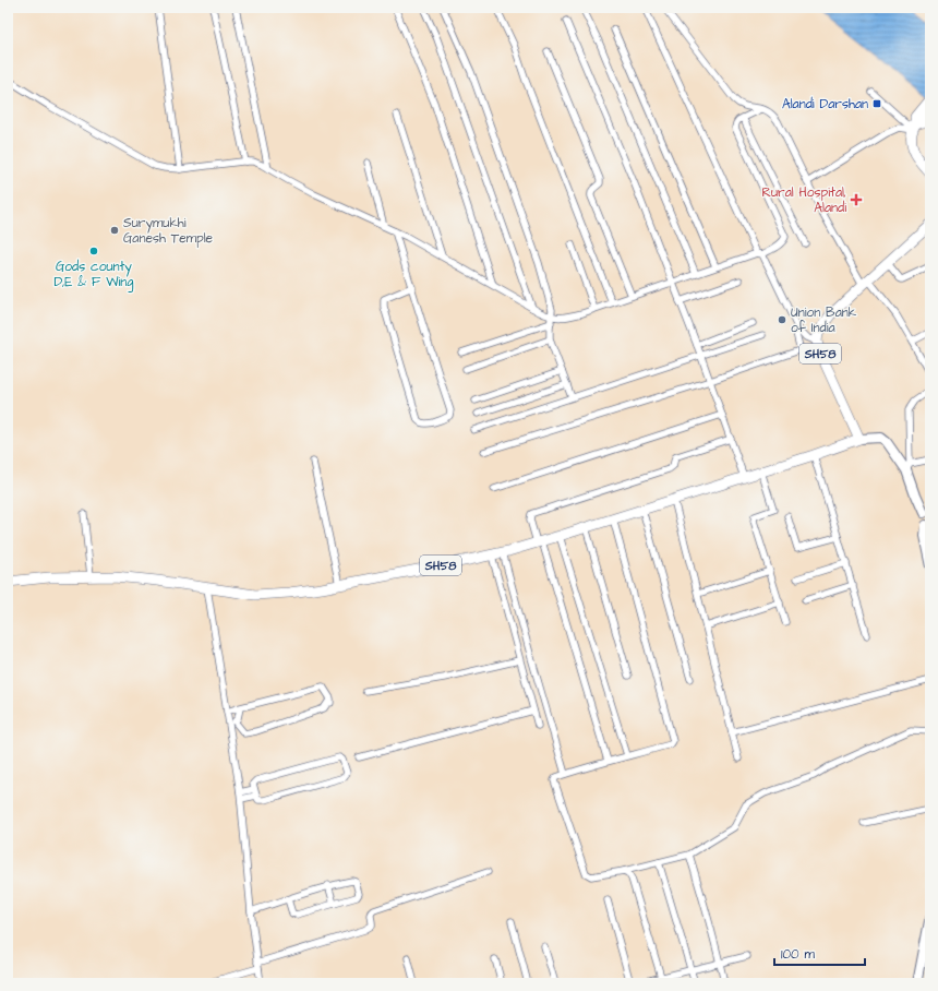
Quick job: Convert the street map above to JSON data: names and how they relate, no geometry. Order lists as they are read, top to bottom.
{
  "streets": {
    "main road": ["SH58"]
  },
  "places": {
    "transit": ["Alandi Darshan"],
    "health": ["Rural Hospital, Alandi"],
    "other": ["Surymukhi Ganesh Temple", "Gods county D,E & F Wing", "Union Bank of India"]
  },
  "scale_bar": "100 m"
}
